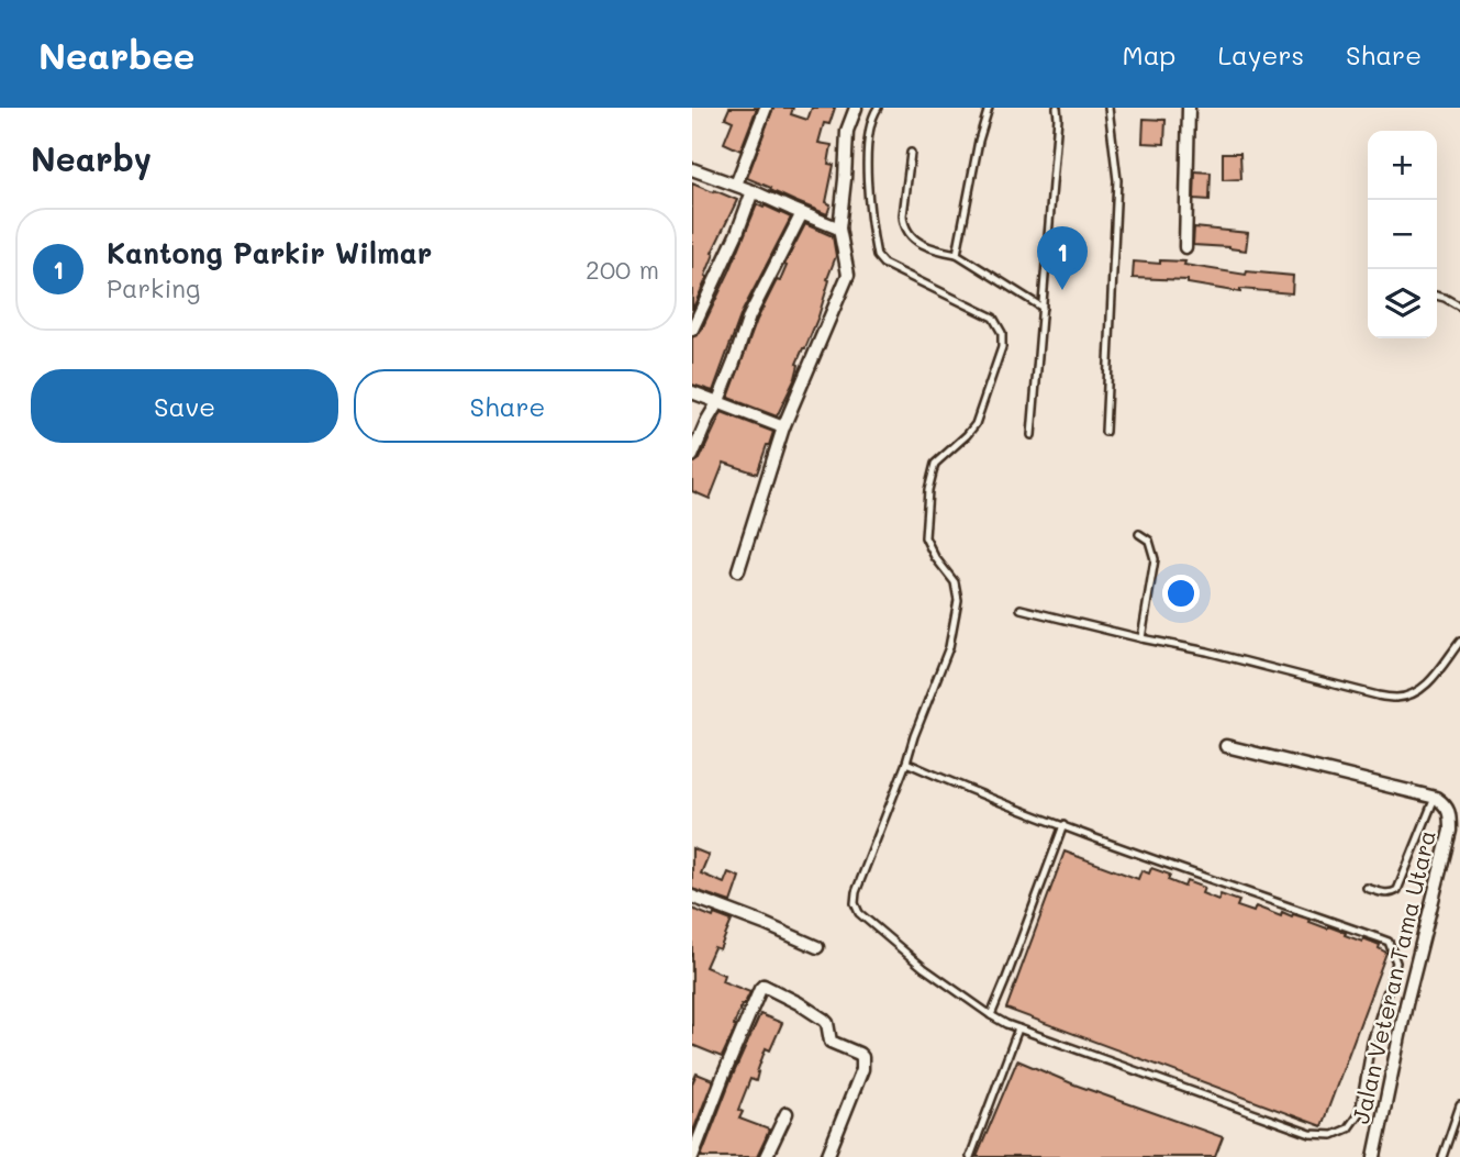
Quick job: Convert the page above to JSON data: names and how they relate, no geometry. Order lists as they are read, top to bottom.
{
  "streets": {
    "street": ["Jalan Veteran Tama Utara"]
  },
  "page": {
    "header": "Nearbee",
    "nav": ["Map", "Layers", "Share"],
    "heading": "Nearby",
    "map_buttons": ["+", "−"],
    "list": [
      {
        "mark": "1",
        "name": "Kantong Parkir Wilmar",
        "note": "Parking",
        "value": "200 m"
      }
    ],
    "pins": "1",
    "buttons": ["Save", "Share"]
  }
}
